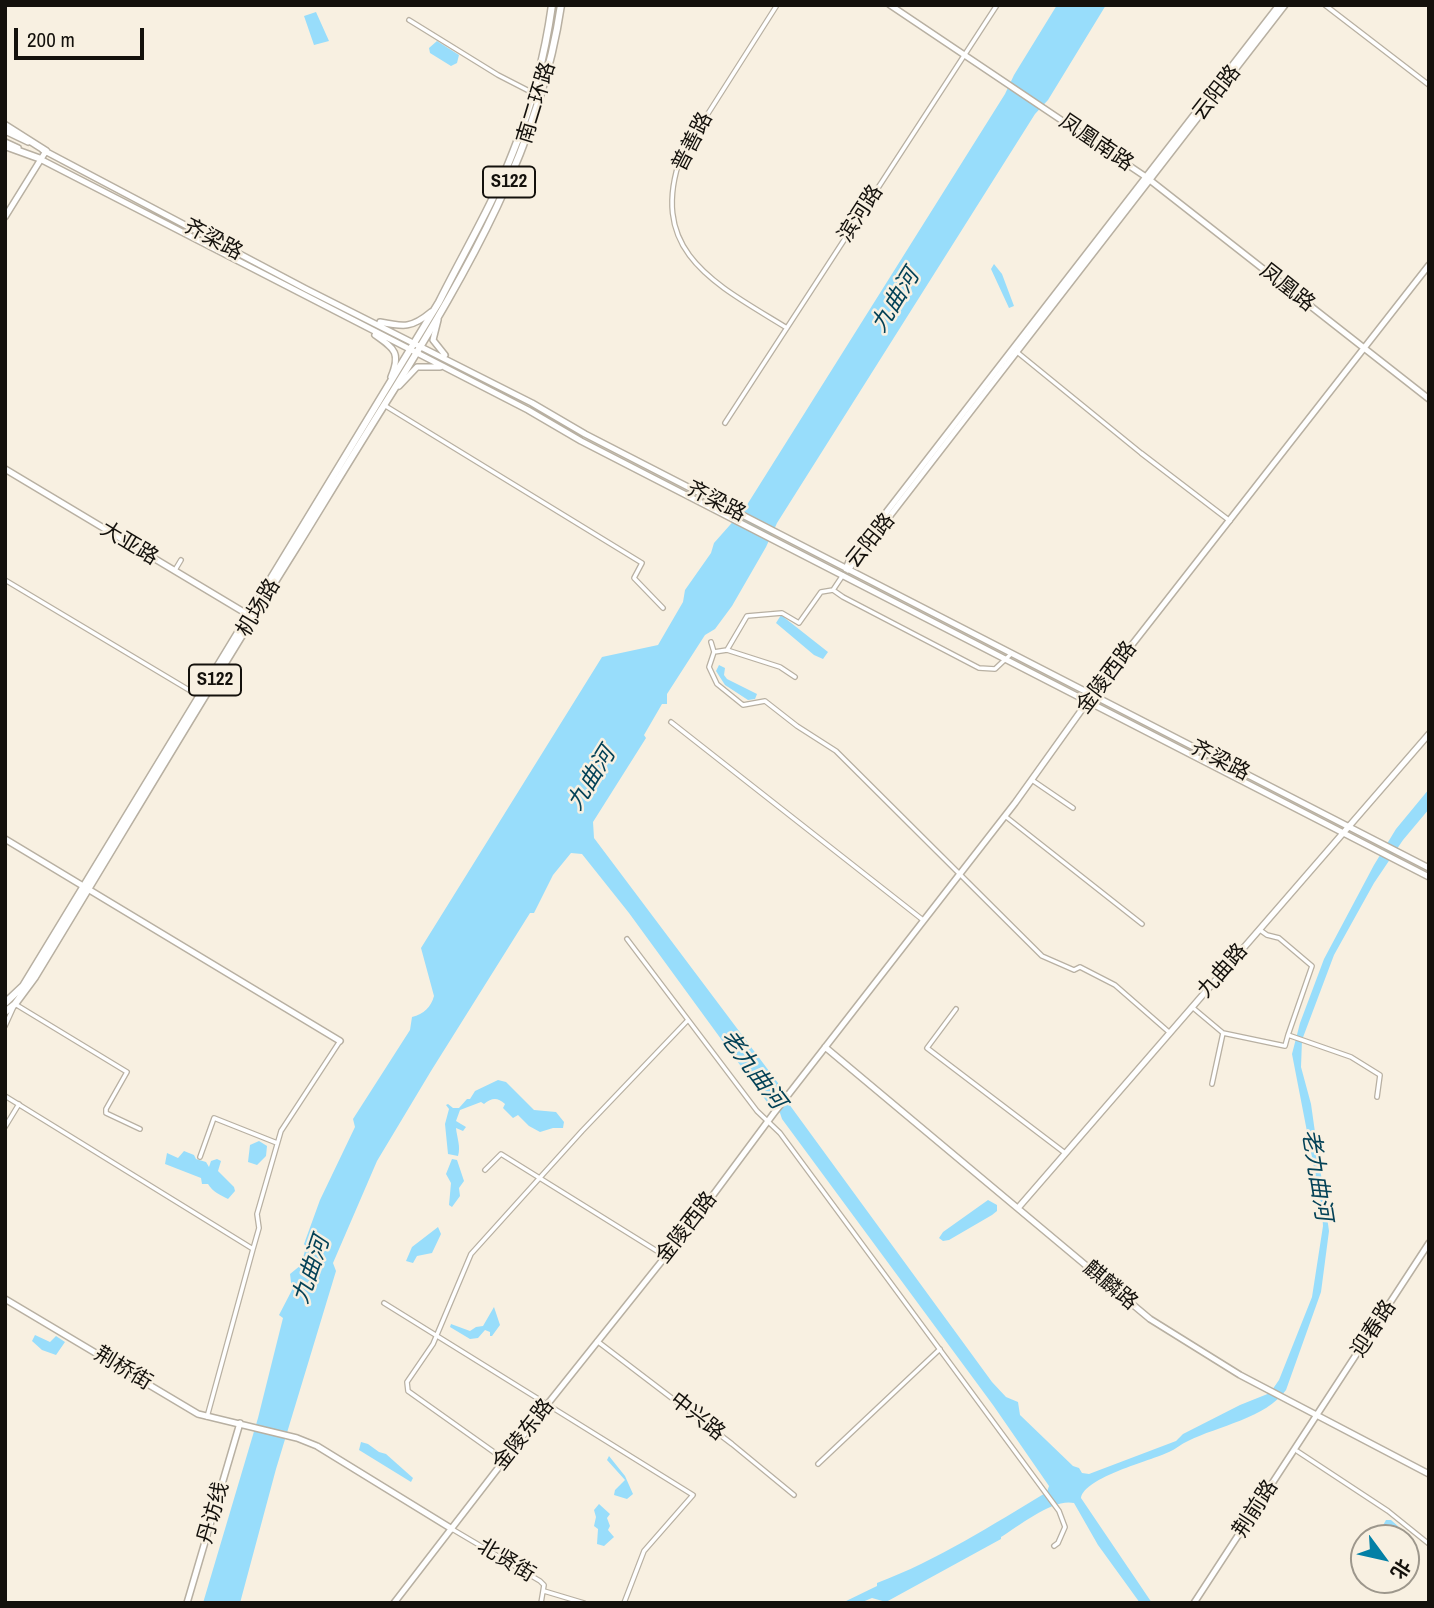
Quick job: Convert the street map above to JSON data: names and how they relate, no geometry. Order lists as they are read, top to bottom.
{
  "streets": {
    "main road": [
      "云阳路",
      "南二环路",
      "凤凰南路",
      "S122",
      "齐梁路",
      "凤凰路",
      "大亚路",
      "机场路",
      "金陵西路",
      "九曲路",
      "麒麟路",
      "迎春路",
      "荆桥街",
      "金陵东路",
      "荆前路",
      "丹访线"
    ],
    "street": [
      "普善路",
      "滨河路",
      "中兴路",
      "北贤街"
    ]
  },
  "crossings": [
    ["云阳路", "凤凰南路"],
    ["云阳路", "齐梁路"],
    ["云阳路", "凤凰路"],
    ["南二环路", "齐梁路"],
    ["南二环路", "机场路"],
    ["普善路", "滨河路"],
    ["凤凰南路", "滨河路"],
    ["凤凰南路", "凤凰路"],
    ["齐梁路", "机场路"],
    ["齐梁路", "金陵西路"],
    ["齐梁路", "九曲路"],
    ["凤凰路", "金陵西路"],
    ["大亚路", "机场路"],
    ["金陵西路", "麒麟路"],
    ["金陵西路", "中兴路"],
    ["金陵西路", "金陵东路"],
    ["九曲路", "麒麟路"],
    ["麒麟路", "迎春路"],
    ["麒麟路", "荆前路"],
    ["迎春路", "荆前路"],
    ["荆桥街", "金陵东路"],
    ["荆桥街", "丹访线"],
    ["荆桥街", "北贤街"],
    ["中兴路", "金陵东路"],
    ["金陵东路", "北贤街"]
  ],
  "water": ["九曲河", "老九曲河"],
  "scale_bar": "200 m",
  "north": "bottom right"
}
